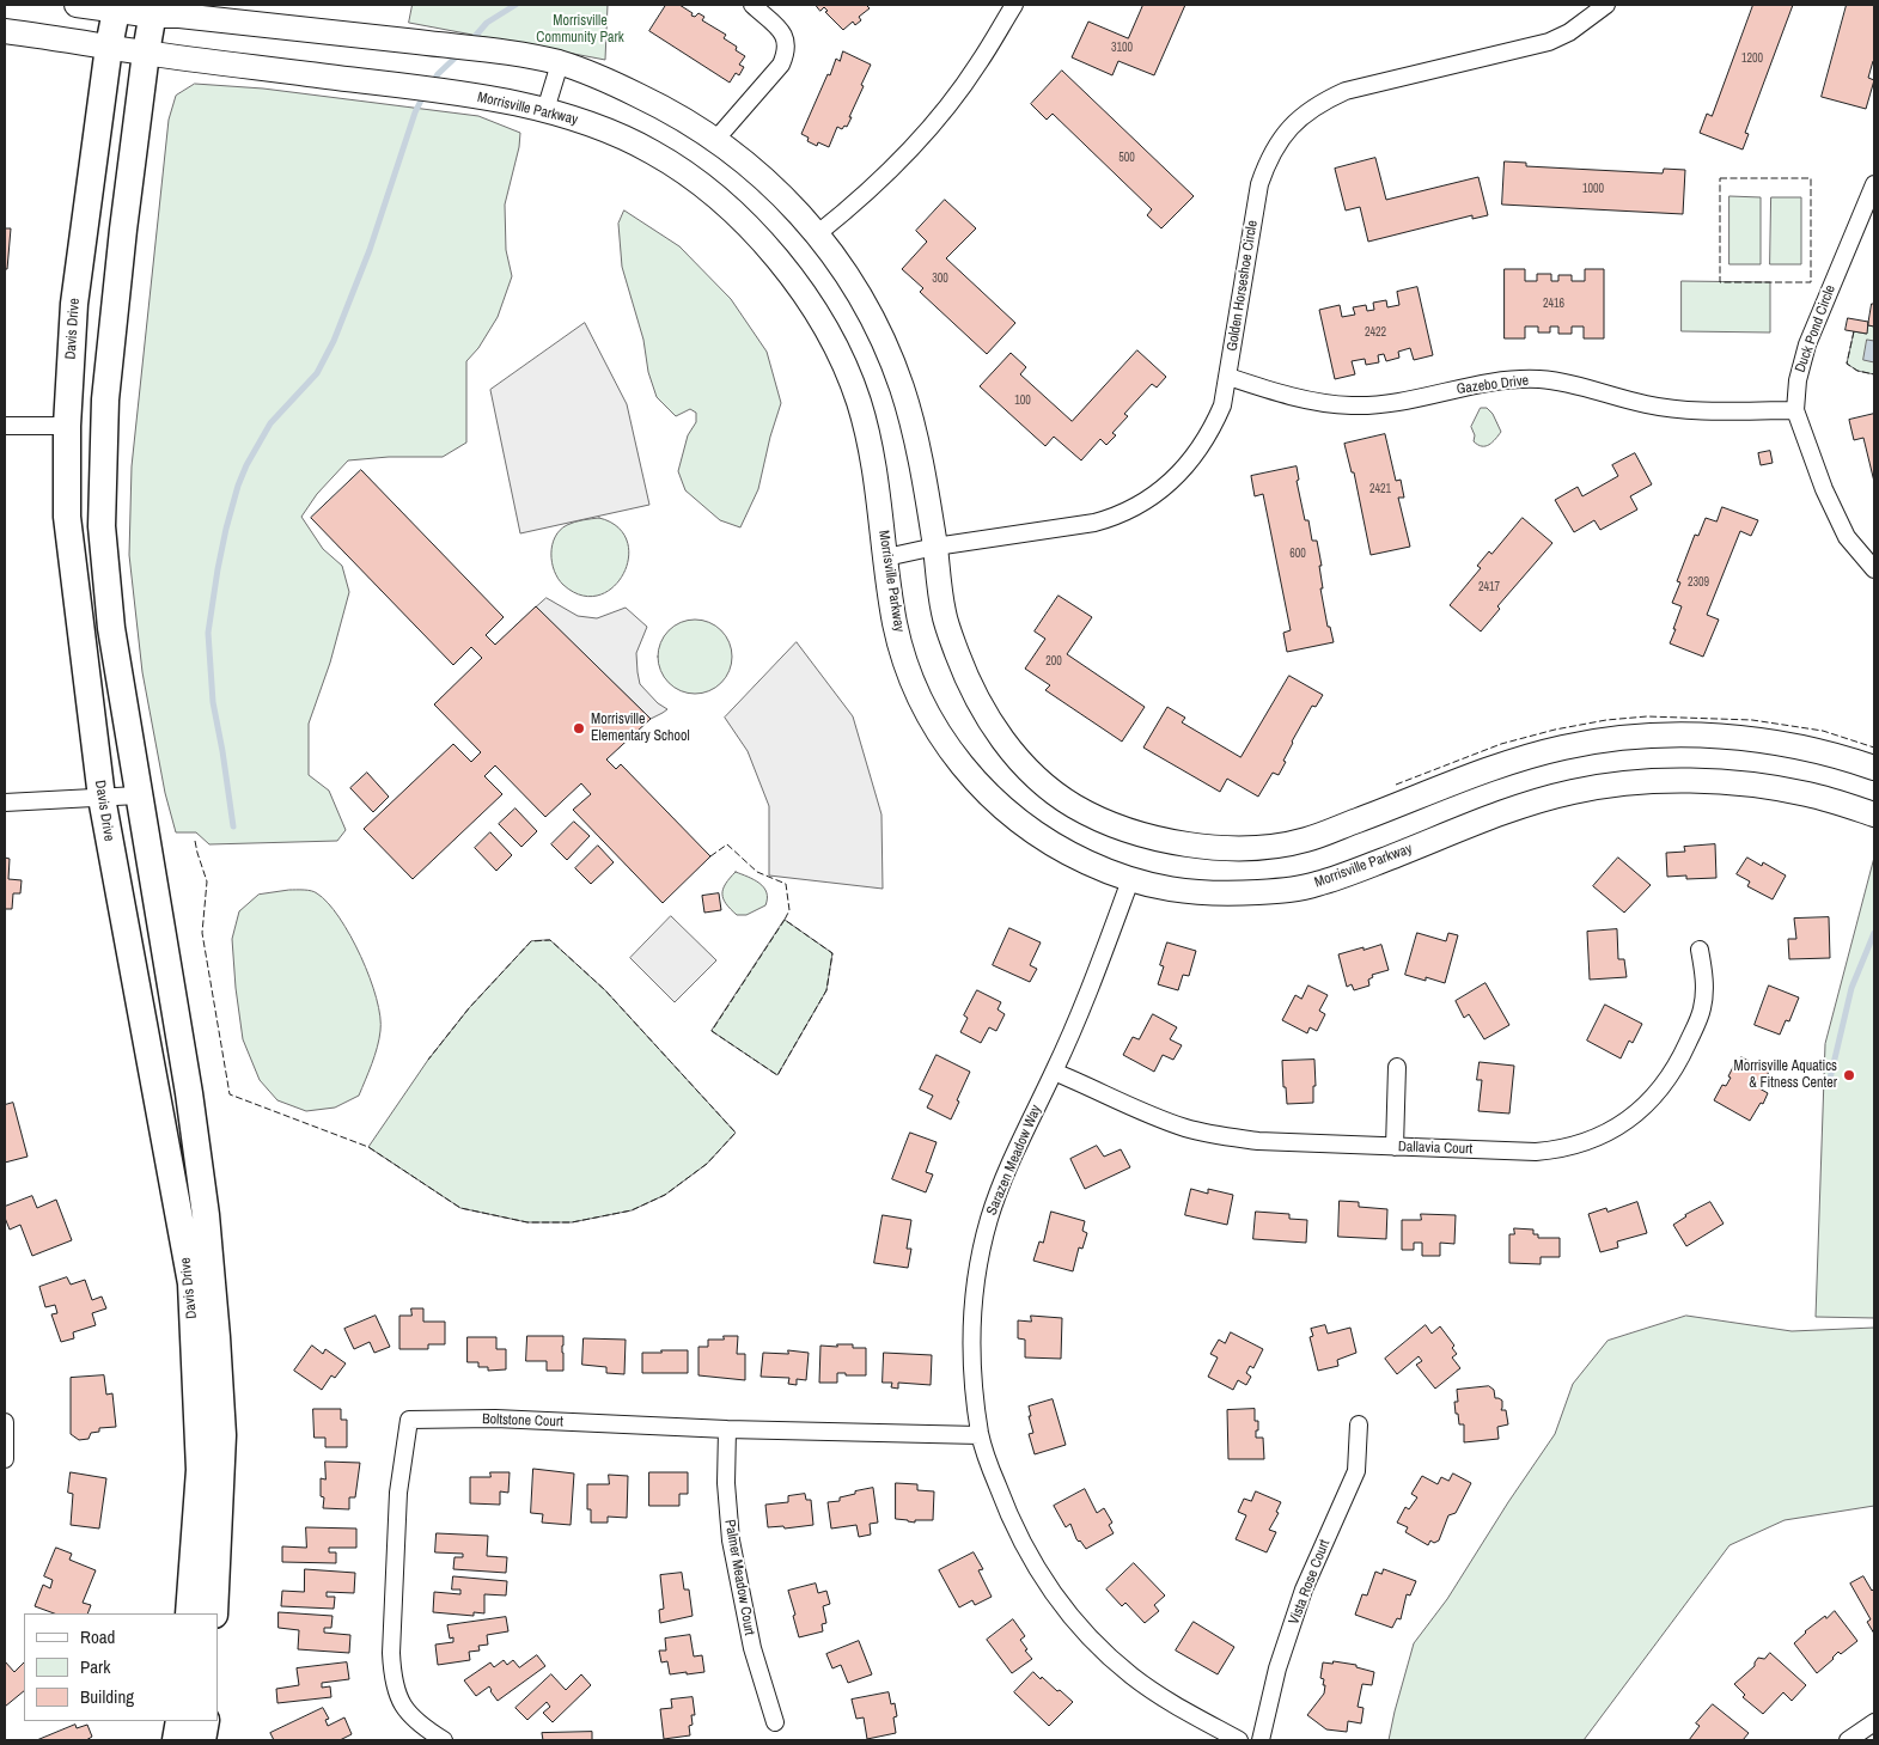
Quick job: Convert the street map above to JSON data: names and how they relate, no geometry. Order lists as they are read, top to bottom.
{
  "streets": {
    "main road": ["Morrisville Parkway", "Davis Drive"],
    "street": [
      "Golden Horseshoe Circle",
      "Duck Pond Circle",
      "Gazebo Drive",
      "Dallavia Court",
      "Sarazen Meadow Way",
      "Boltstone Court",
      "Palmer Meadow Court",
      "Vista Rose Court"
    ]
  },
  "crossings": [
    ["Morrisville Parkway", "Golden Horseshoe Circle"],
    ["Morrisville Parkway", "Davis Drive"],
    ["Morrisville Parkway", "Sarazen Meadow Way"],
    ["Golden Horseshoe Circle", "Gazebo Drive"],
    ["Duck Pond Circle", "Gazebo Drive"],
    ["Dallavia Court", "Sarazen Meadow Way"],
    ["Sarazen Meadow Way", "Boltstone Court"],
    ["Boltstone Court", "Palmer Meadow Court"]
  ],
  "parks": ["Morrisville Community Park"],
  "places": ["Morrisville Elementary School", "Morrisville Aquatics & Fitness Center"],
  "house_numbers": [
    "3100",
    "1200",
    "500",
    "1000",
    "300",
    "2416",
    "2422",
    "100",
    "2421",
    "600",
    "2309",
    "2417",
    "200"
  ],
  "legend": ["Road", "Park", "Building"]
}
